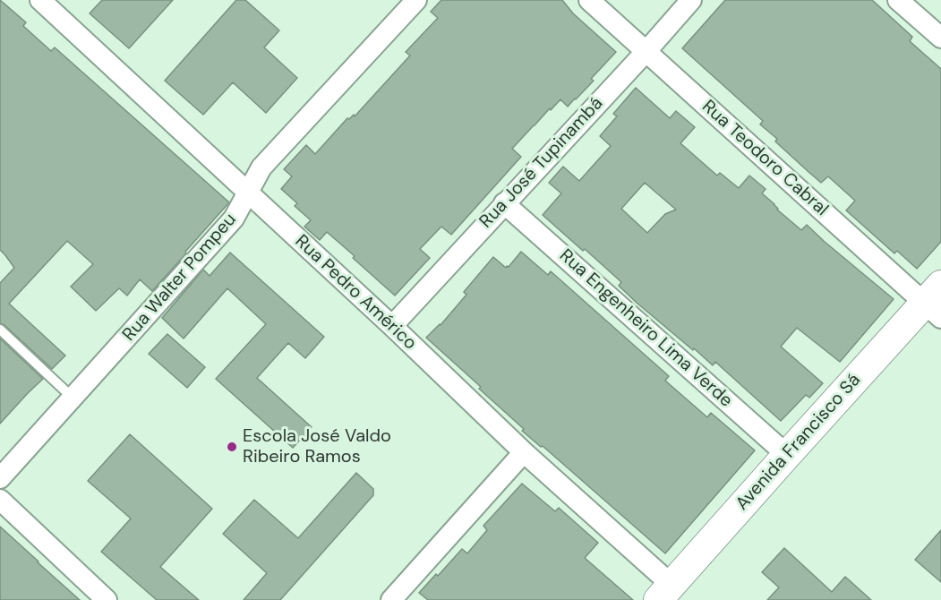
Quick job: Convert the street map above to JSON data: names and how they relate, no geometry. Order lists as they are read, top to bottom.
{
  "streets": {
    "main road": ["Avenida Francisco Sá"],
    "street": [
      "Rua Teodoro Cabral",
      "Rua José Tupinambá",
      "Rua Walter Pompeu",
      "Rua Pedro Américo",
      "Rua Engenheiro Lima Verde"
    ]
  },
  "crossings": [
    ["Rua Teodoro Cabral", "Rua José Tupinambá"],
    ["Rua Teodoro Cabral", "Avenida Francisco Sá"],
    ["Rua José Tupinambá", "Rua Pedro Américo"],
    ["Rua José Tupinambá", "Rua Engenheiro Lima Verde"],
    ["Rua Walter Pompeu", "Rua Pedro Américo"],
    ["Rua Pedro Américo", "Avenida Francisco Sá"],
    ["Rua Engenheiro Lima Verde", "Avenida Francisco Sá"]
  ],
  "places": ["Escola José Valdo Ribeiro Ramos"]
}
